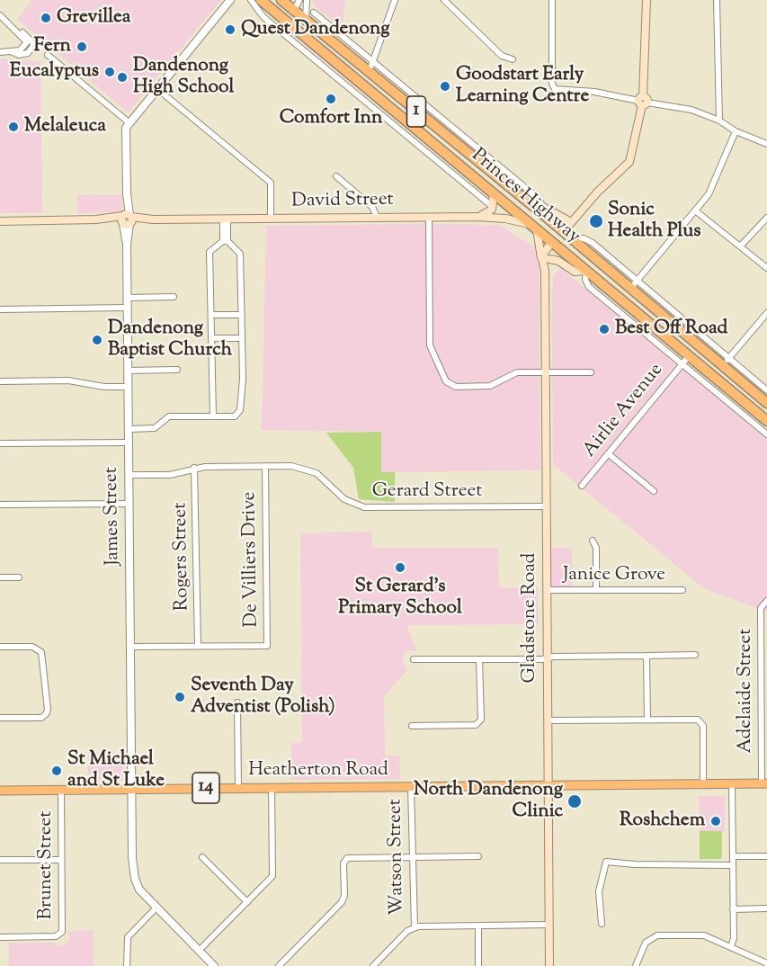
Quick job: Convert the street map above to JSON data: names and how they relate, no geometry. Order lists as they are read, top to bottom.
{
  "streets": {
    "highway": ["1", "Princes Highway"],
    "main road": [
      "David Street",
      "Gladstone Road",
      "Heatherton Road",
      "14"
    ],
    "street": [
      "Airlie Avenue",
      "Gerard Street",
      "James Street",
      "Rogers Street",
      "De Villiers Drive",
      "Janice Grove",
      "Adelaide Street",
      "Watson Street",
      "Brunet Street"
    ]
  },
  "crossings": [
    ["Princes Highway", "David Street"],
    ["Princes Highway", "Airlie Avenue"],
    ["Princes Highway", "Gladstone Road"],
    ["David Street", "James Street"],
    ["Gerard Street", "James Street"],
    ["Gerard Street", "Rogers Street"],
    ["Gerard Street", "De Villiers Drive"],
    ["Gerard Street", "Gladstone Road"],
    ["James Street", "De Villiers Drive"],
    ["James Street", "Heatherton Road"],
    ["Rogers Street", "De Villiers Drive"],
    ["Janice Grove", "Gladstone Road"],
    ["Gladstone Road", "Heatherton Road"],
    ["Adelaide Street", "Heatherton Road"],
    ["Heatherton Road", "Watson Street"],
    ["Heatherton Road", "Brunet Street"]
  ],
  "places": [
    "Grevillea",
    "Quest Dandenong",
    "Fern",
    "Eucalyptus",
    "Dandenong High School",
    "Goodstart Early Learning Centre",
    "Comfort Inn",
    "Melaleuca",
    "Sonic Health Plus",
    "Best Off Road",
    "Dandenong Baptist Church",
    "St Gerard's Primary School",
    "Seventh Day Adventist (Polish)",
    "St Michael and St Luke",
    "North Dandenong Clinic",
    "Roshchem"
  ]
}
